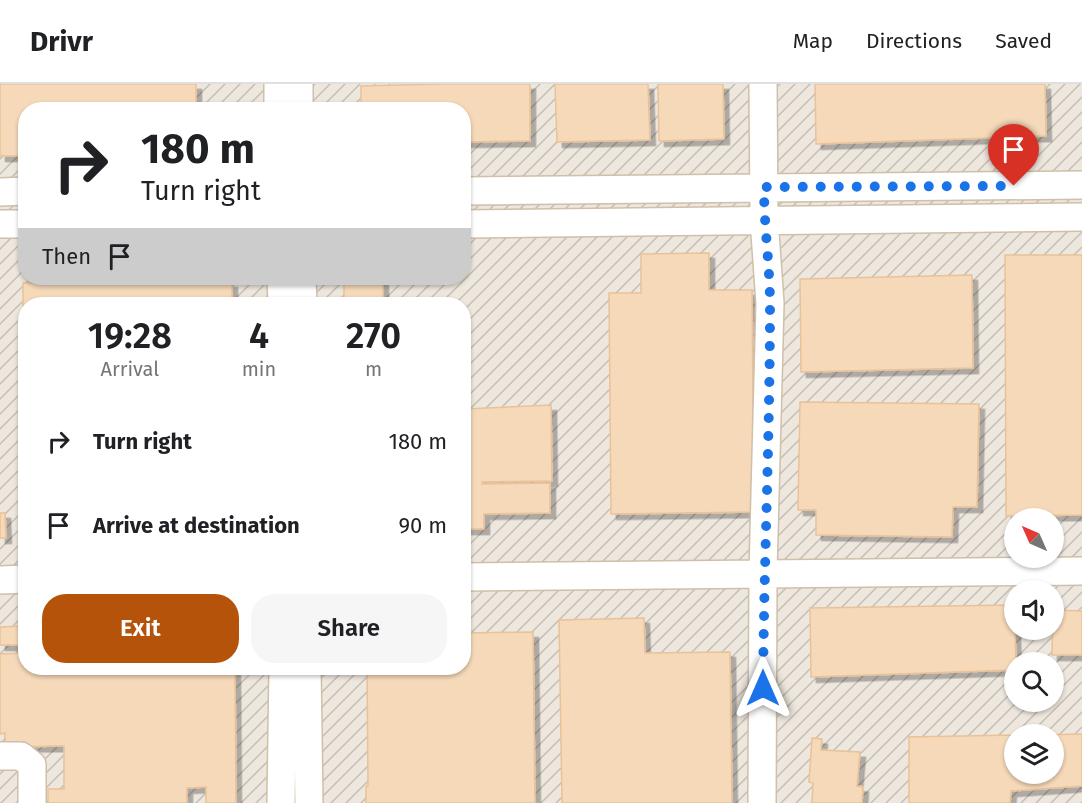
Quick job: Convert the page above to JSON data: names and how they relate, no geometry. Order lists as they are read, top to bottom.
{
  "north": "top left",
  "page": {
    "header": "Drivr",
    "nav": ["Map", "Directions", "Saved"],
    "turn": ["180 m", "Turn right"],
    "then": "Then",
    "eta": [
      "19:28",
      "Arrival",
      "4",
      "min",
      "270",
      "m"
    ],
    "list": [
      {
        "name": "Turn right",
        "value": "180 m"
      },
      {
        "name": "Arrive at destination",
        "value": "90 m"
      }
    ],
    "buttons": ["Exit", "Share"]
  }
}
